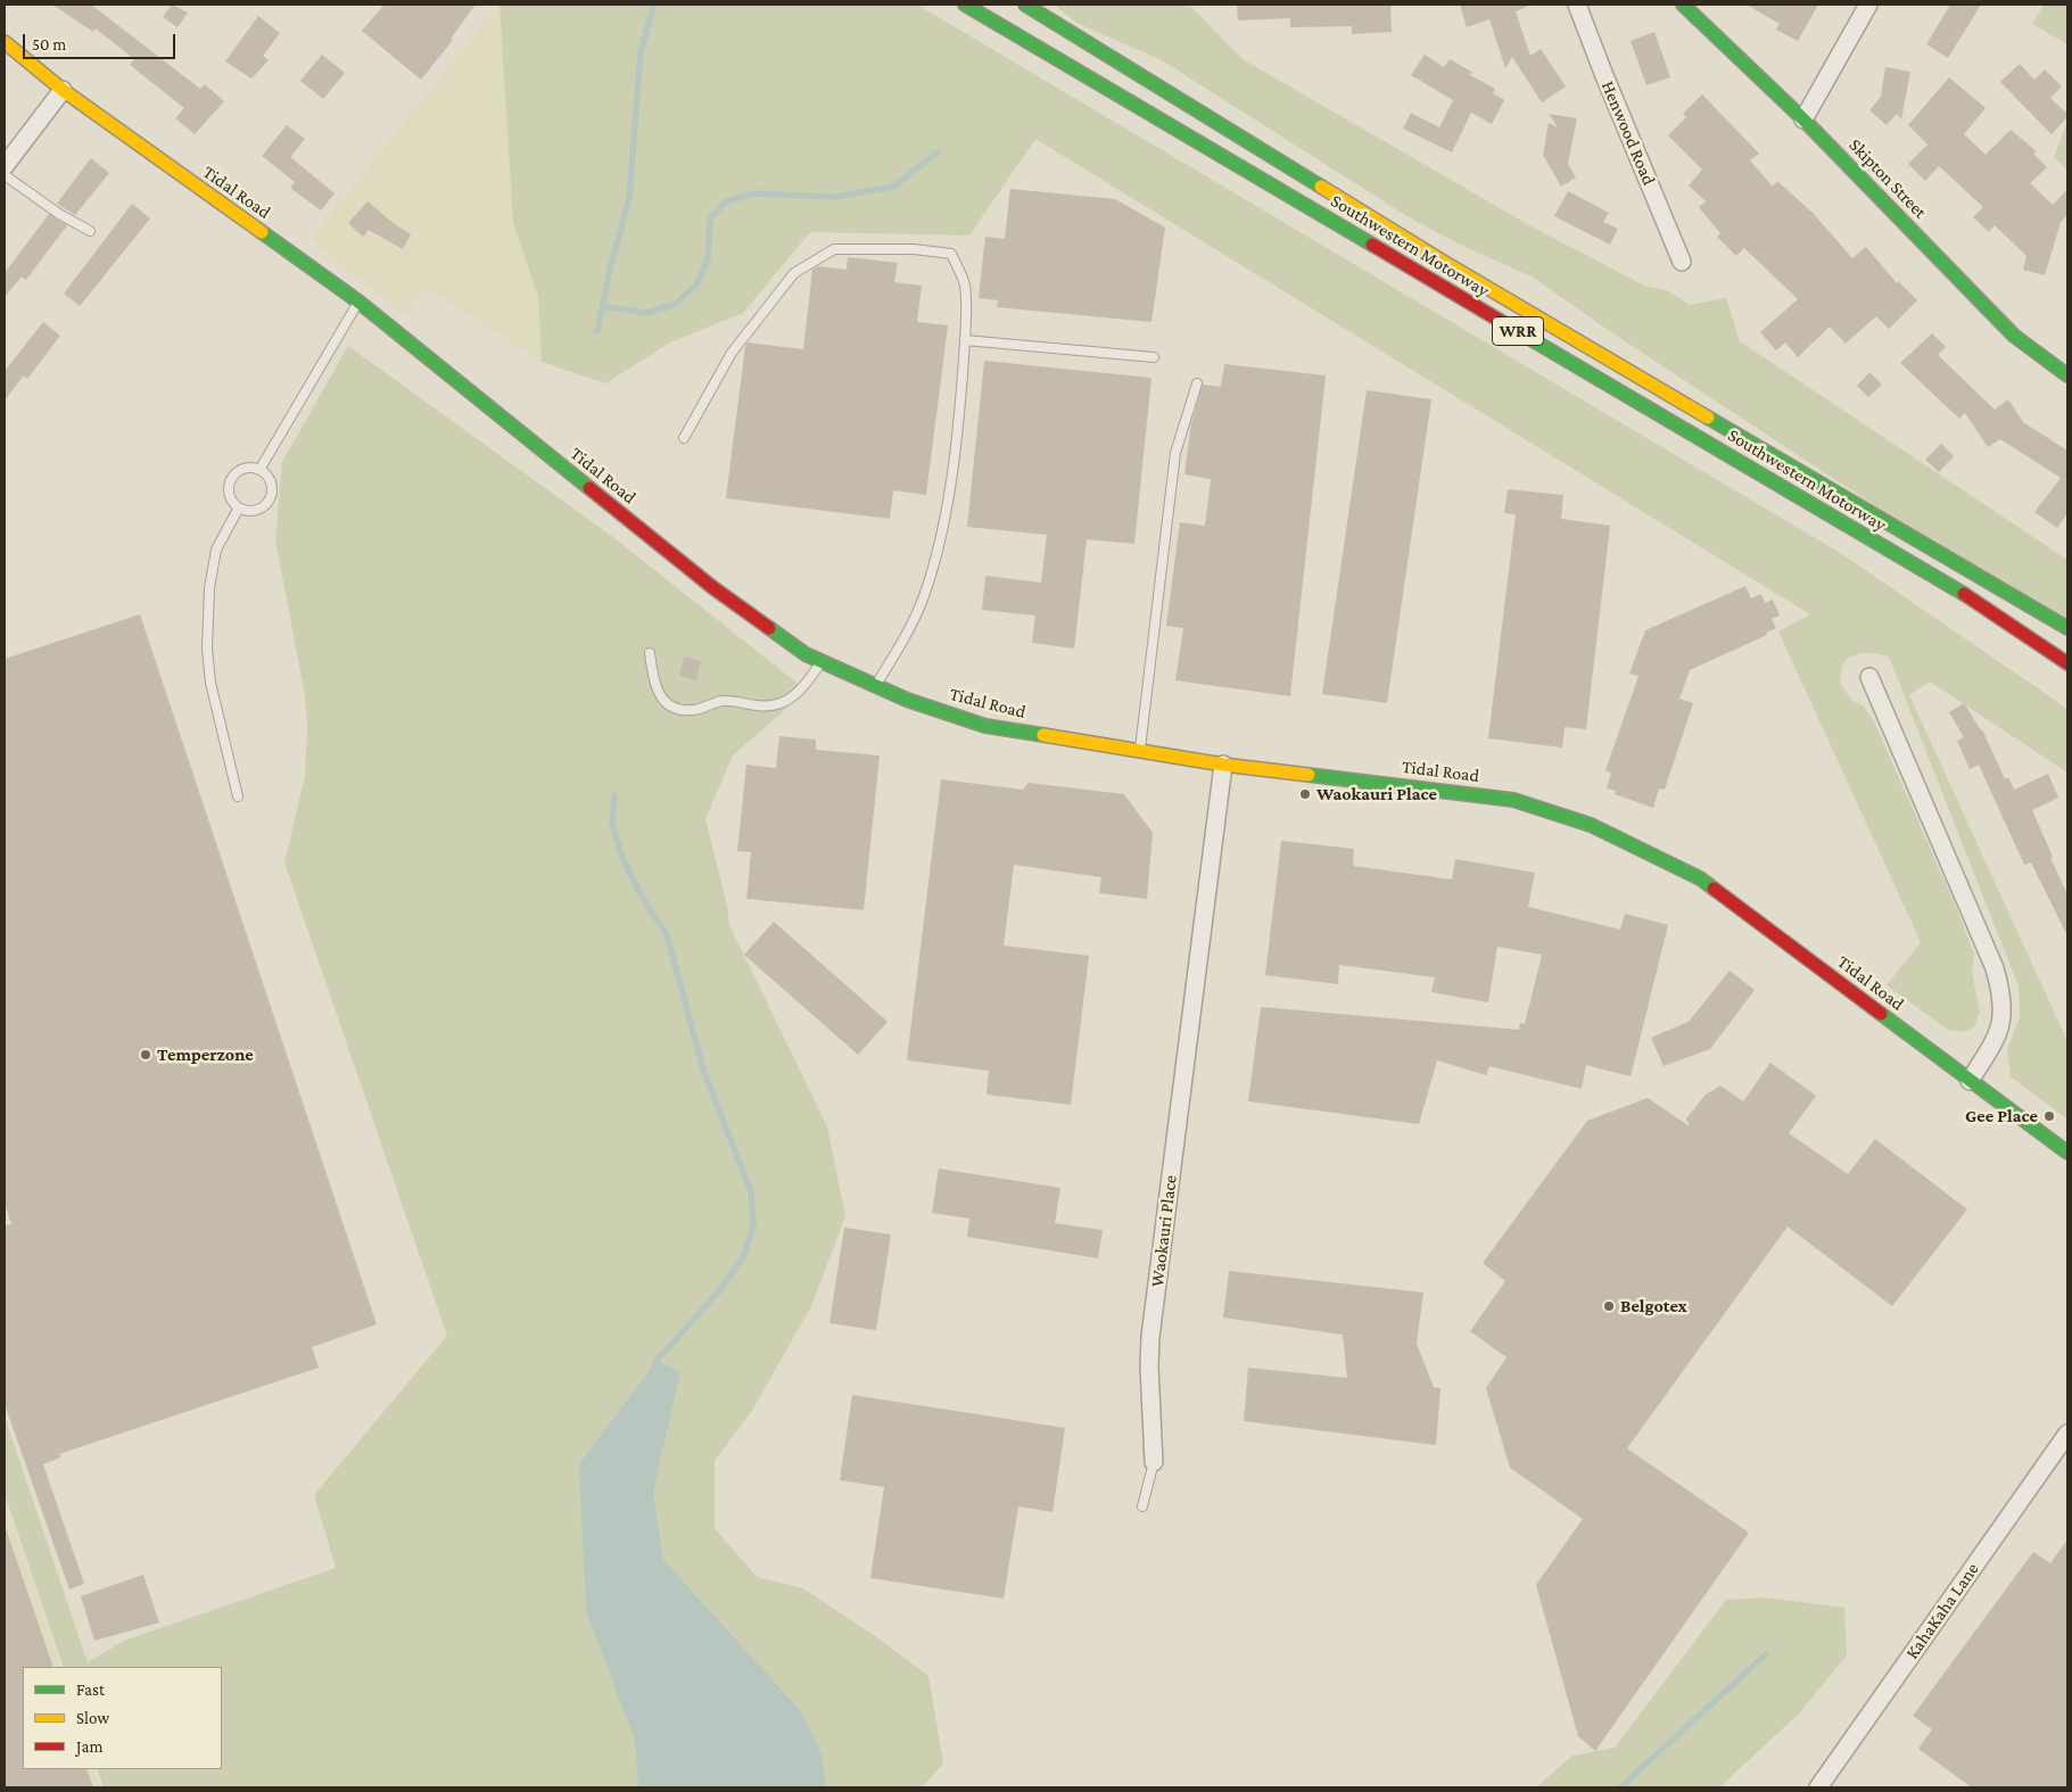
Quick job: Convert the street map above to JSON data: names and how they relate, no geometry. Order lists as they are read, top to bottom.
{
  "streets": {
    "main road": [
      "Skipton Street",
      "Tidal Road",
      "Southwestern Motorway",
      "WRR"
    ],
    "street": ["Henwood Road", "Waokauri Place", "KahaKaha Lane"]
  },
  "crossings": [
    ["Tidal Road", "Waokauri Place"]
  ],
  "places": [
    "Waokauri Place",
    "Temperzone",
    "Gee Place",
    "Belgotex"
  ],
  "legend": ["Fast", "Slow", "Jam"],
  "scale_bar": "50 m"
}
